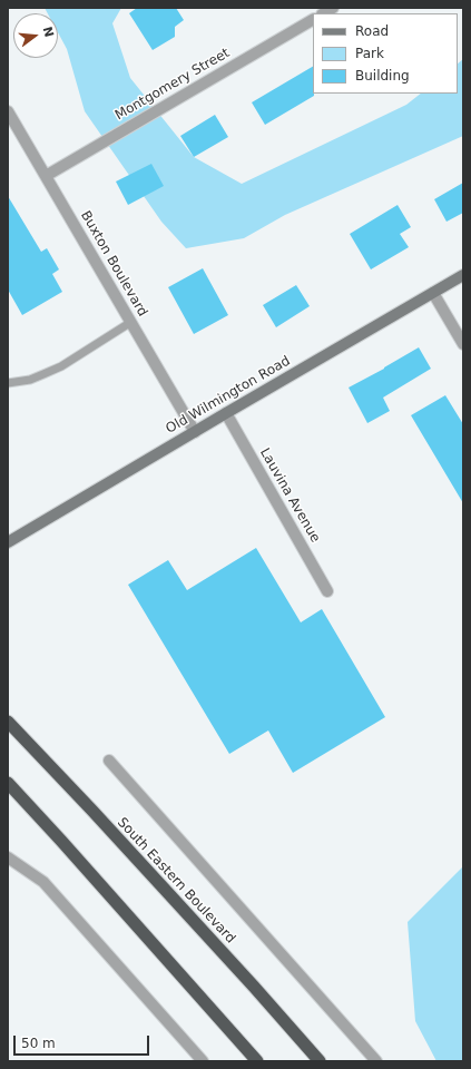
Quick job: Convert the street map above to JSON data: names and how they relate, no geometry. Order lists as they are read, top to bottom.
{
  "streets": {
    "highway": ["South Eastern Boulevard"],
    "main road": ["Old Wilmington Road"],
    "street": ["Montgomery Street", "Buxton Boulevard", "Lauvina Avenue"]
  },
  "crossings": [
    ["Montgomery Street", "Buxton Boulevard"],
    ["Buxton Boulevard", "Old Wilmington Road"],
    ["Old Wilmington Road", "Lauvina Avenue"]
  ],
  "legend": ["Road", "Park", "Building"],
  "scale_bar": "50 m",
  "north": "right"
}
